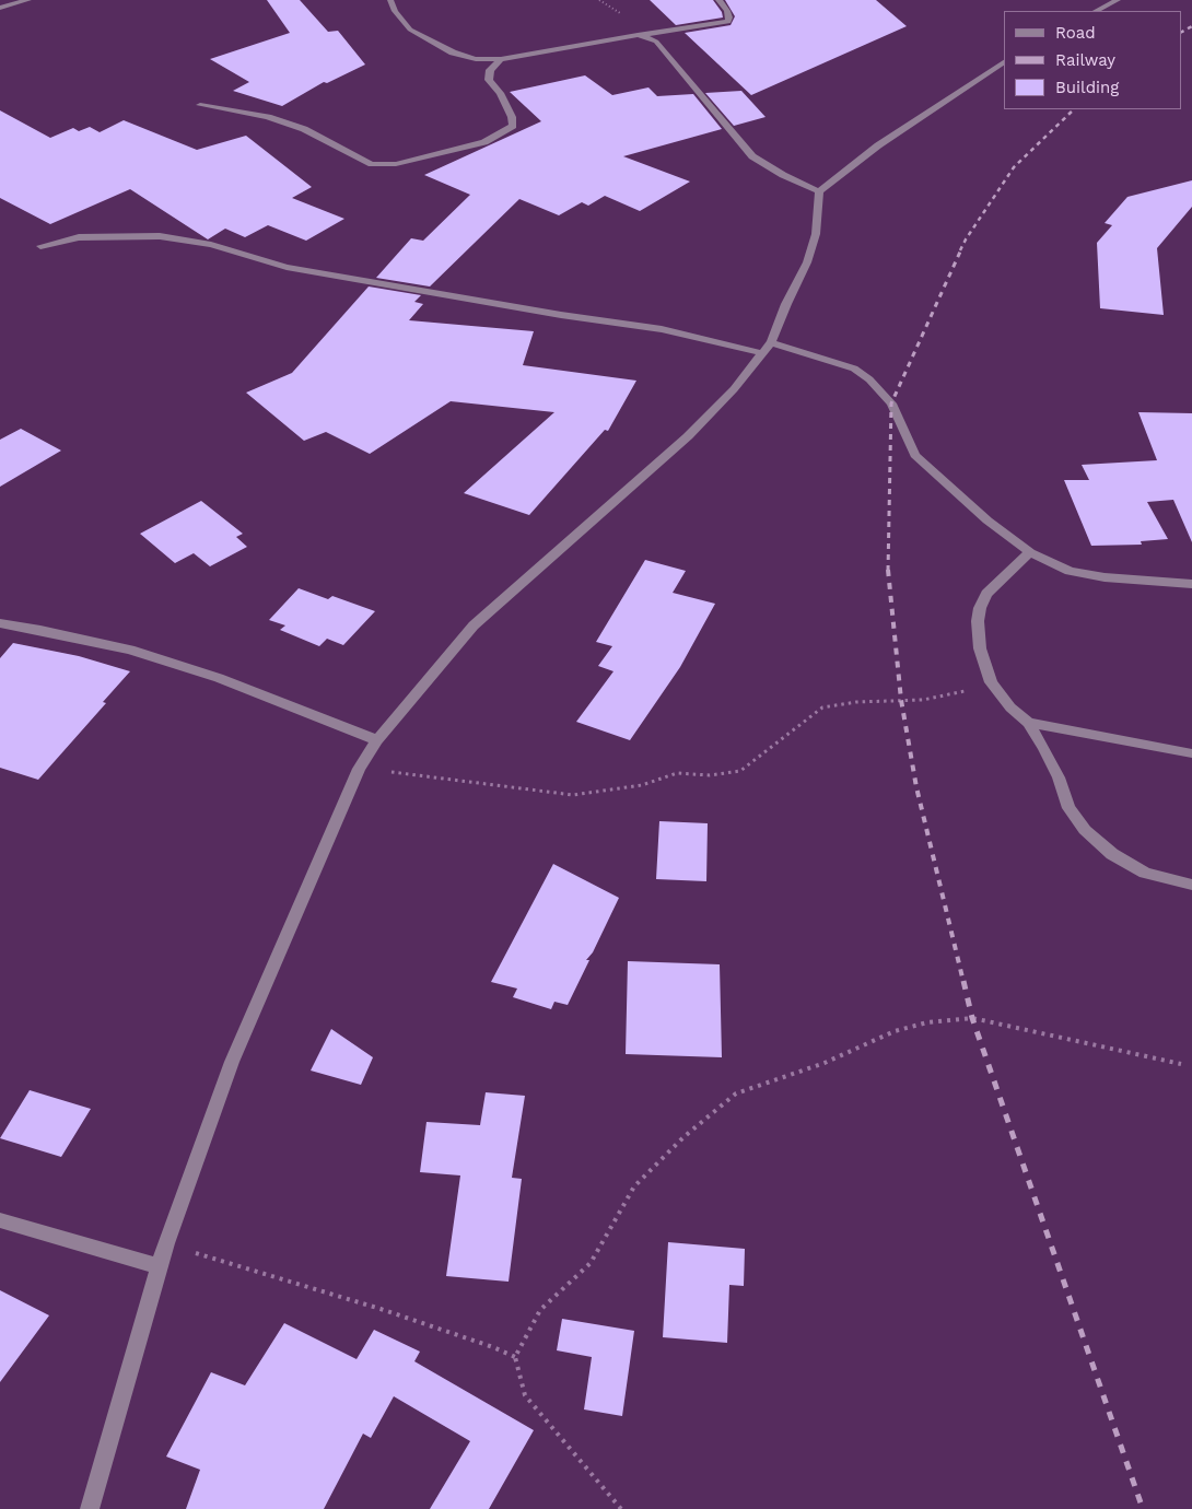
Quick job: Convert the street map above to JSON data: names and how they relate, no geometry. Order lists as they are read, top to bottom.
{
  "legend": ["Road", "Railway", "Building"]
}
